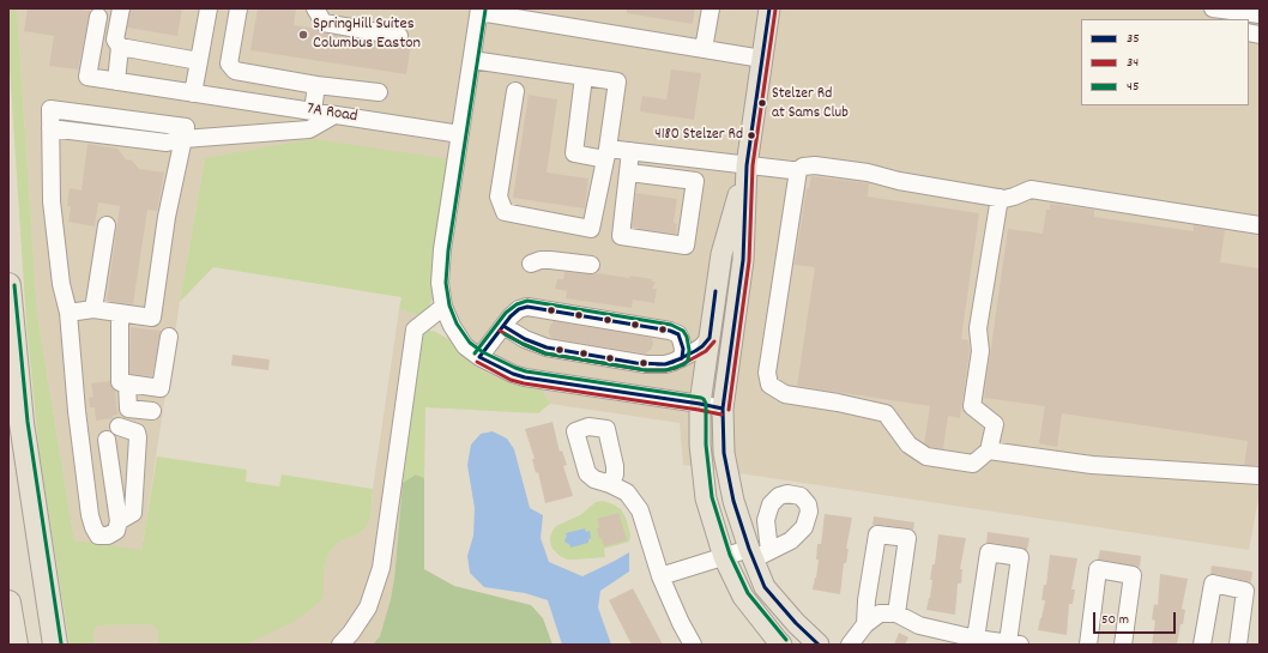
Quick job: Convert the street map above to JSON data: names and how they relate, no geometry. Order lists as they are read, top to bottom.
{
  "streets": {
    "street": ["7A Road"]
  },
  "places": ["SpringHill Suites Columbus Easton", "Stelzer Rd at Sams Club", "4180 Stelzer Rd"],
  "lines": ["transit line 35", "transit line 34", "transit line 45"],
  "legend": ["35", "34", "45"],
  "scale_bar": "50 m"
}
